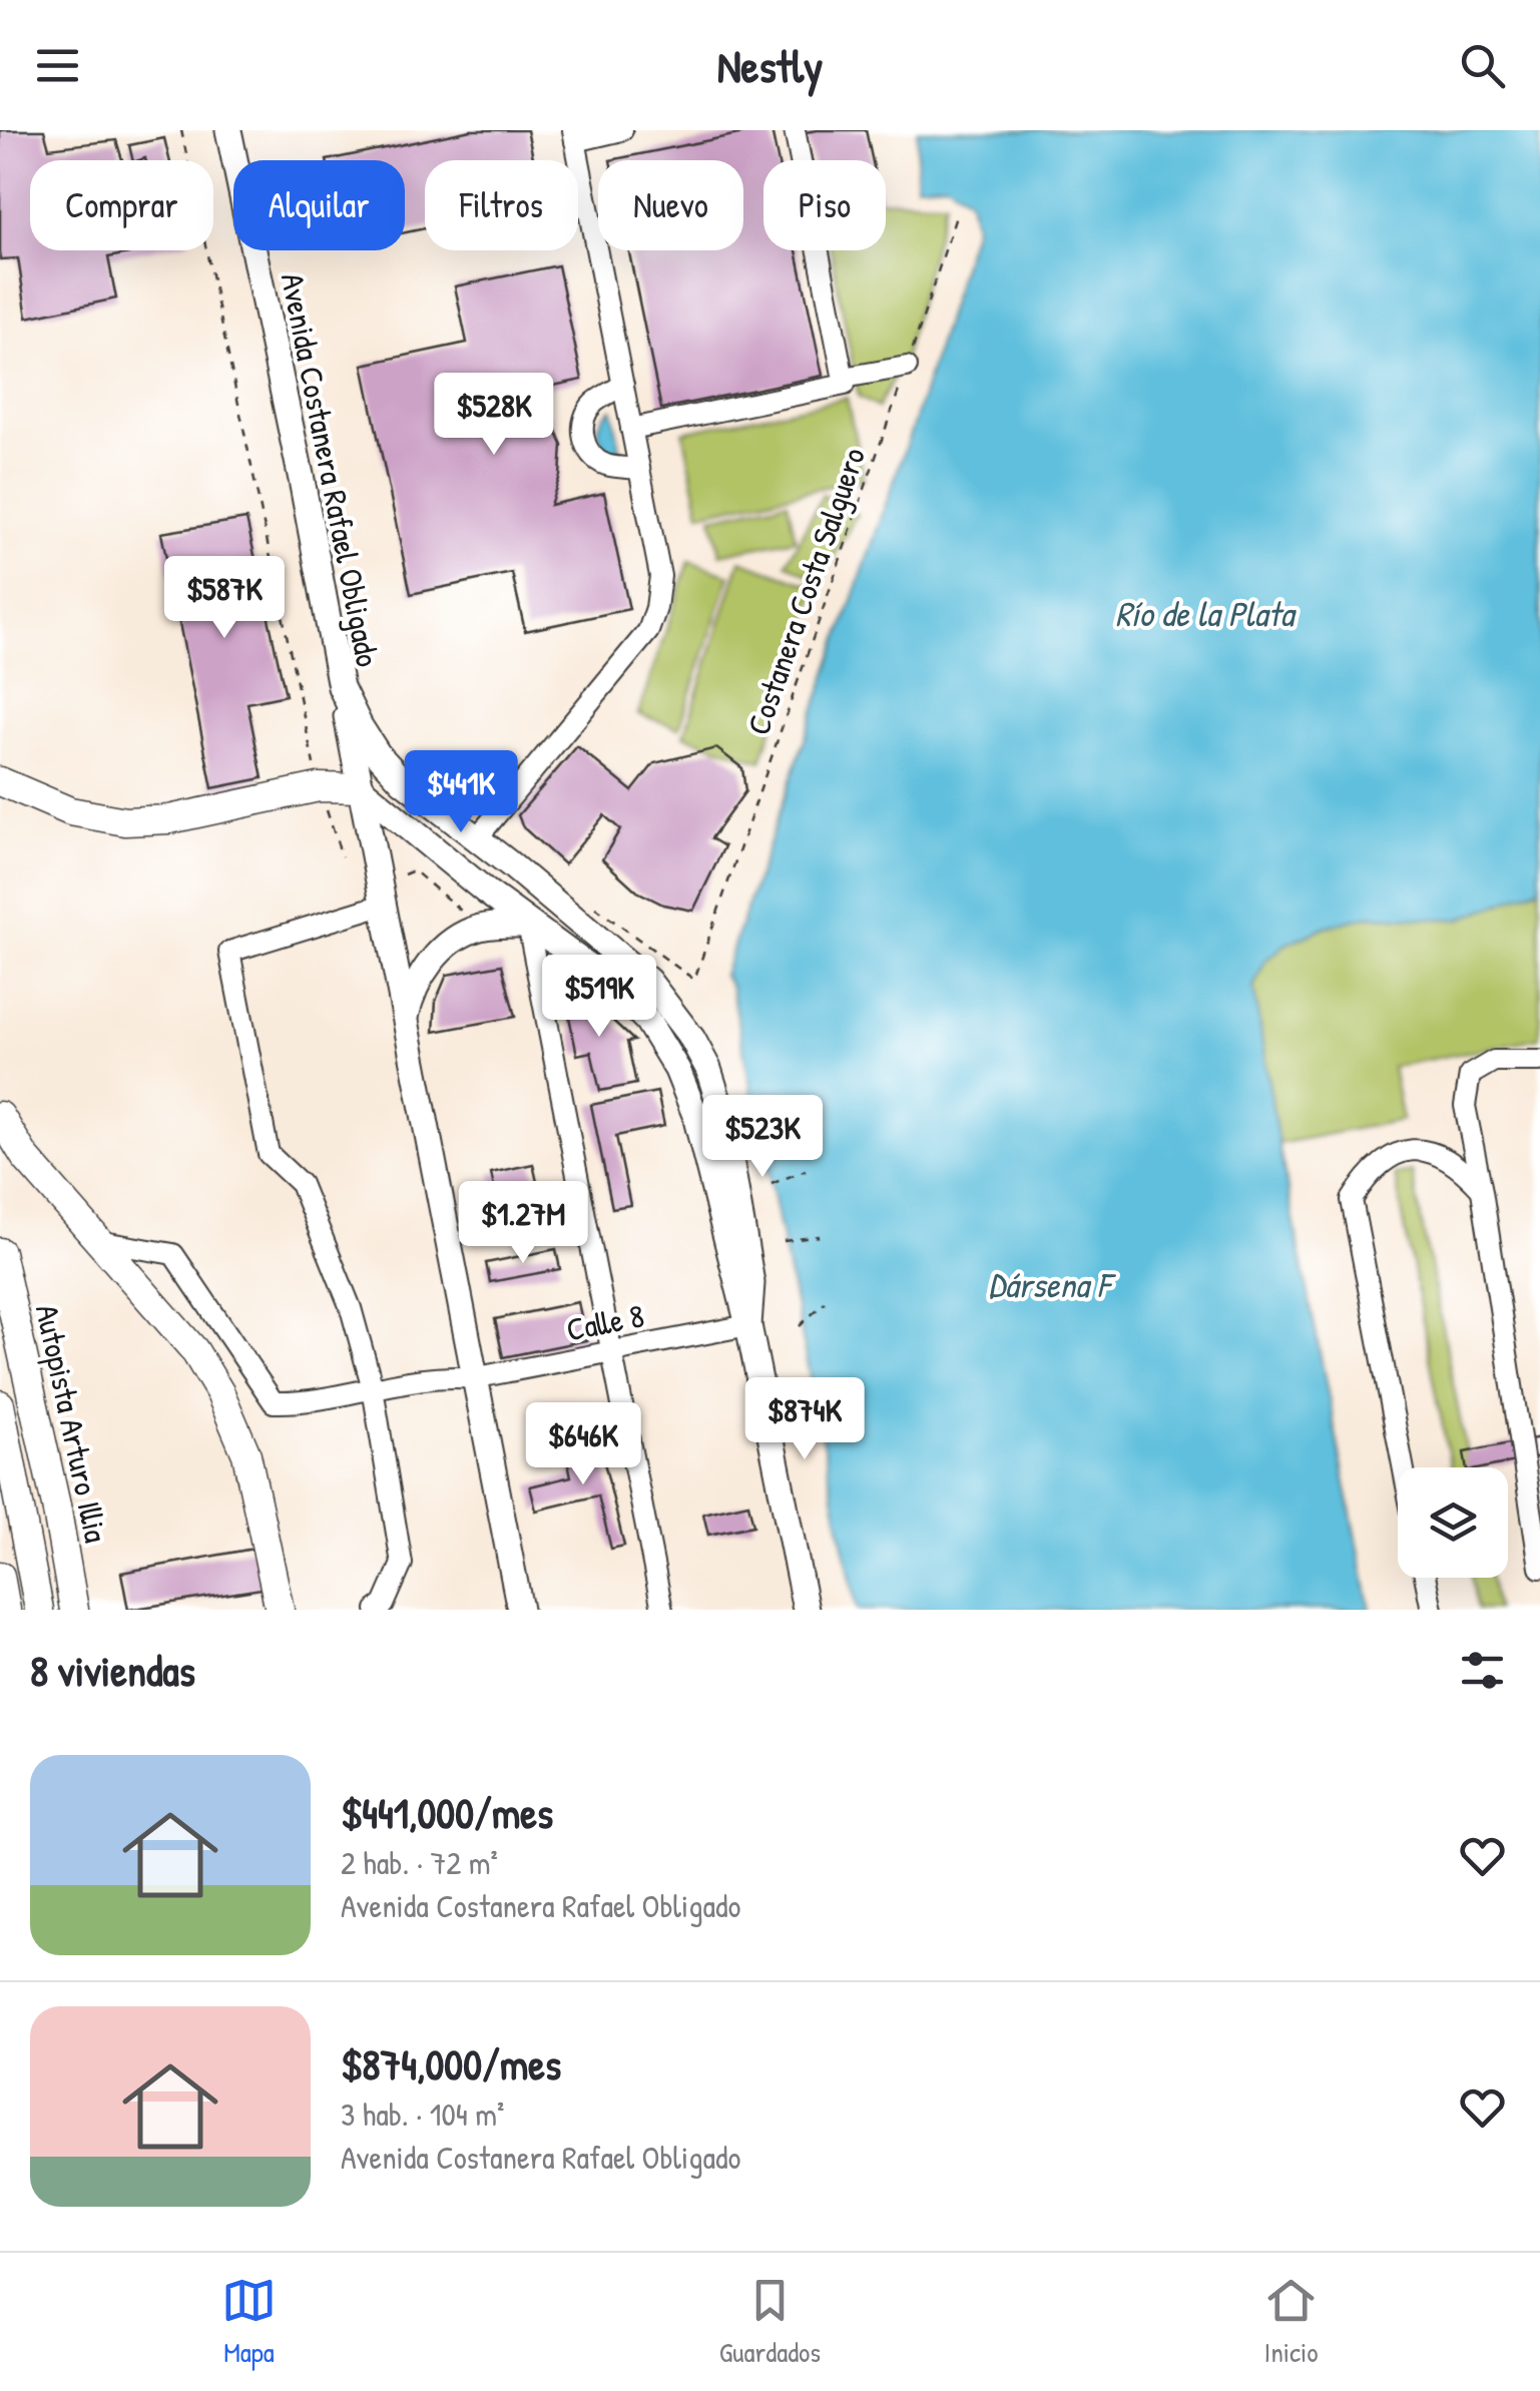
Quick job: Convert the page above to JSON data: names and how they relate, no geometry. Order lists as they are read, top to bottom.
{
  "streets": {
    "highway": ["Autopista Arturo Illia"],
    "main road": ["Avenida Costanera Rafael Obligado"],
    "street": ["Calle 8"],
    "path": ["Costanera Costa Salguero"]
  },
  "crossings": [
    ["Avenida Costanera Rafael Obligado", "Calle 8"]
  ],
  "water": ["Río de la Plata", "Dársena F"],
  "page": {
    "header": "Nestly",
    "chip": [
      "Comprar",
      "Alquilar",
      "Filtros",
      "Nuevo",
      "Piso"
    ],
    "price": [
      "$528K",
      "$587K",
      "$441K",
      "$519K",
      "$523K",
      "$1.27M",
      "$874K",
      "$646K"
    ],
    "heading": "8 viviendas",
    "list": [
      {
        "name": "$441,000/mes",
        "note": "2 hab. · 72 m² · Avenida Costanera Rafael Obligado"
      },
      {
        "name": "$874,000/mes",
        "note": "3 hab. · 104 m² · Avenida Costanera Rafael Obligado"
      }
    ],
    "tabs": ["Mapa", "Guardados", "Inicio"]
  }
}
